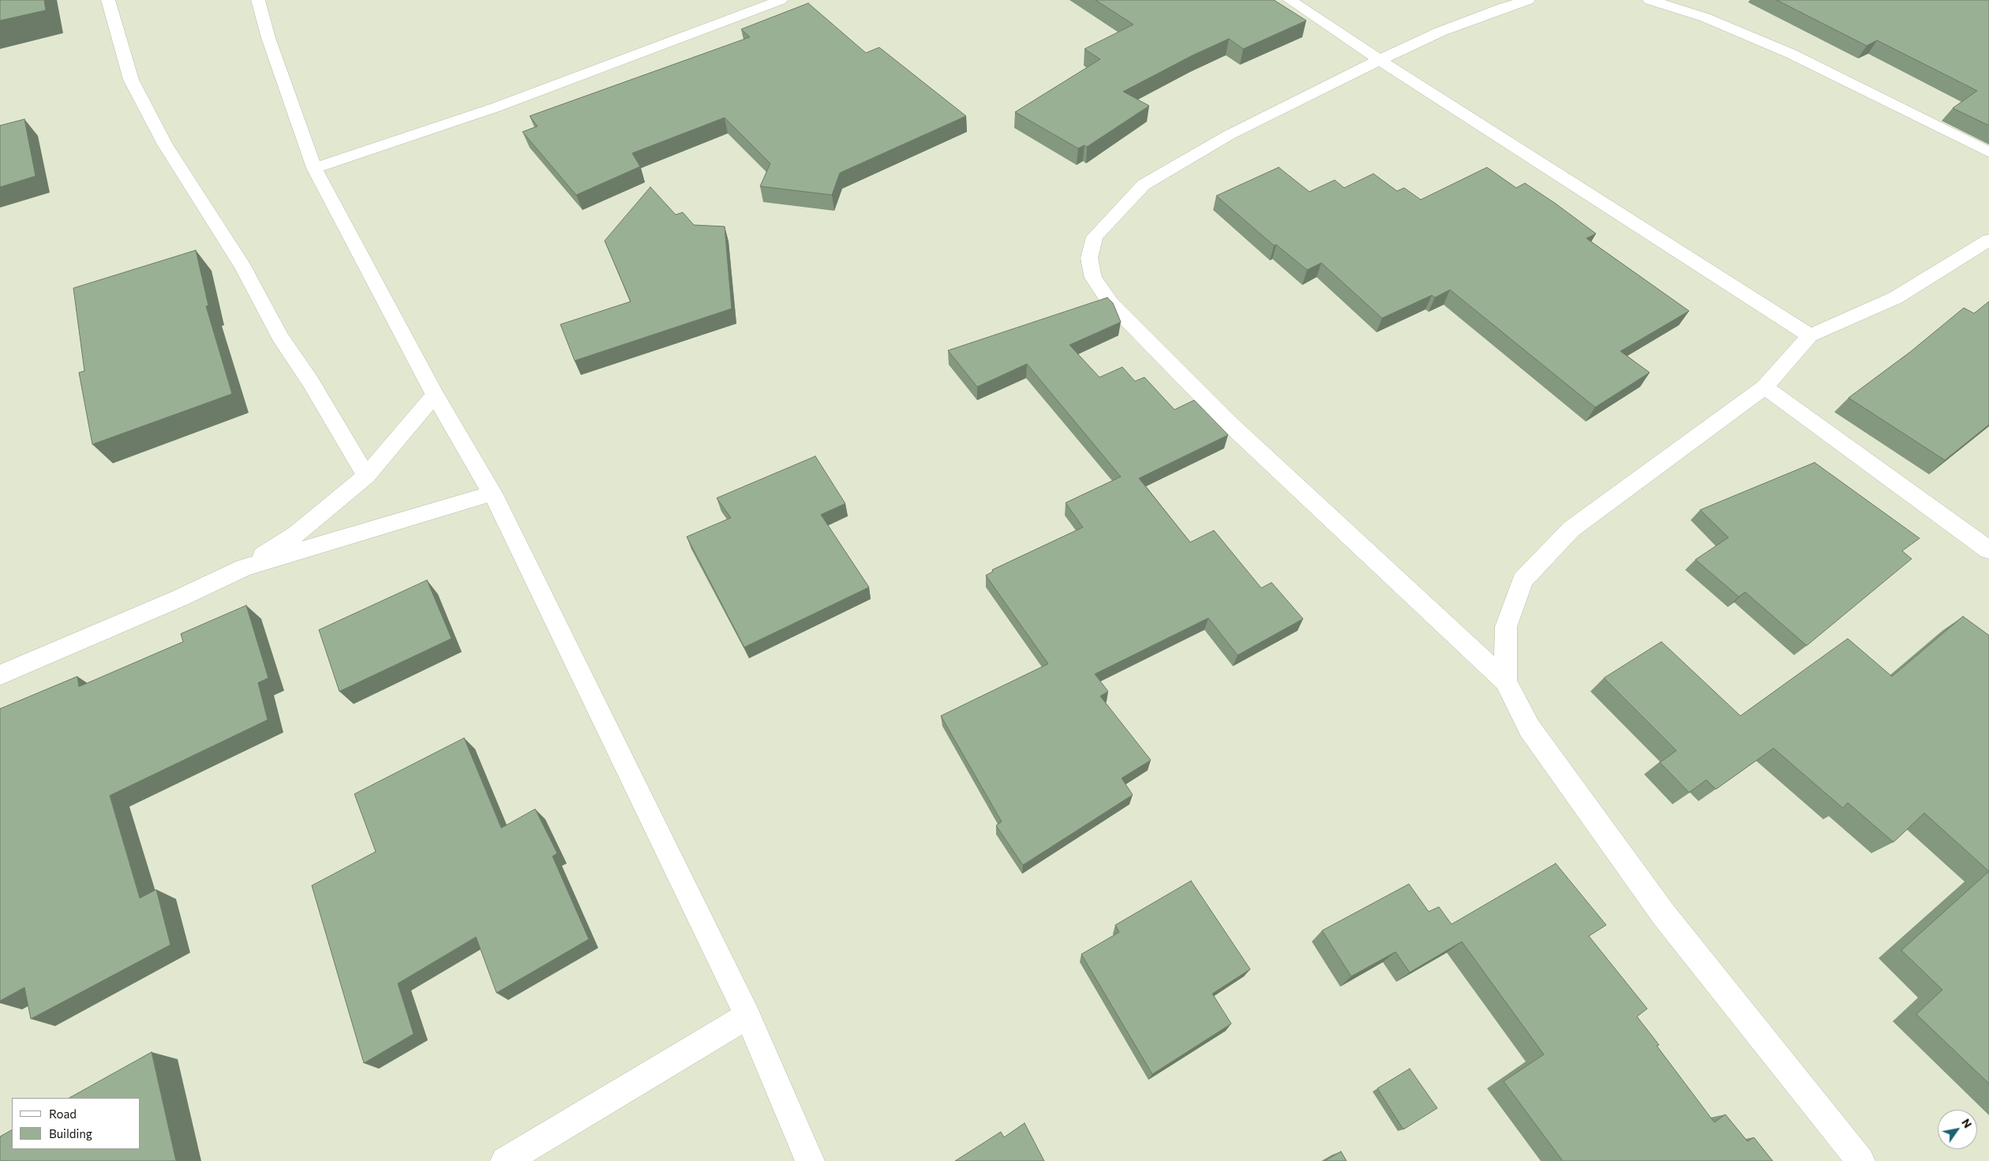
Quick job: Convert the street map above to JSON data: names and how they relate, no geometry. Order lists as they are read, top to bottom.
{
  "legend": ["Road", "Building"],
  "north": "top right"
}
